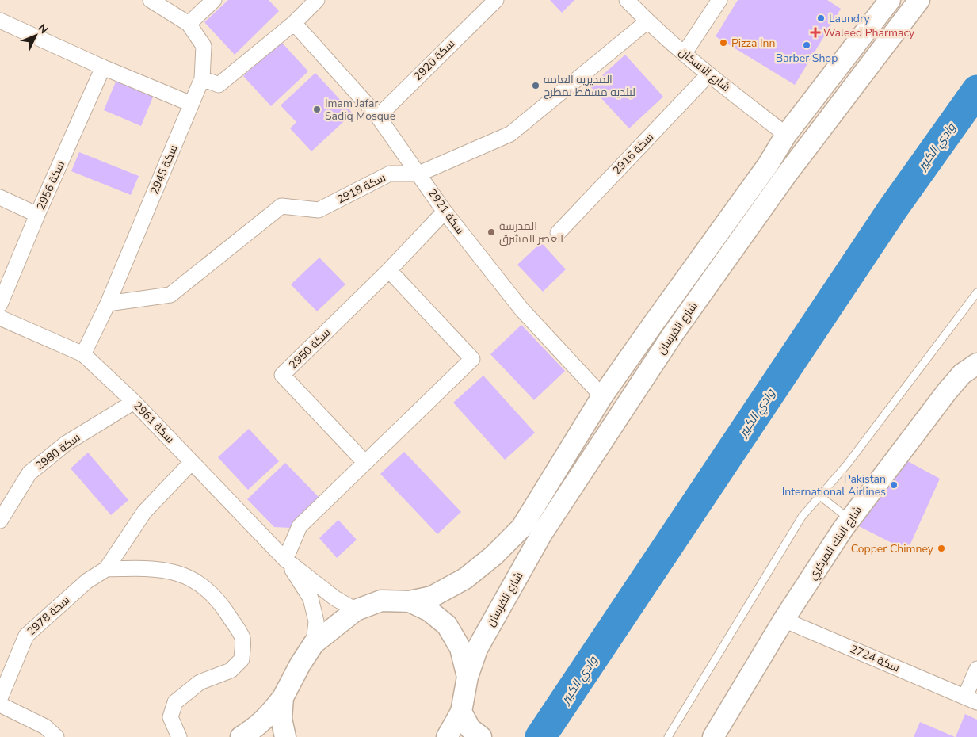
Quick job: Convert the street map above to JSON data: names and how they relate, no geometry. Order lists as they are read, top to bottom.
{
  "streets": {
    "street": [
      "سكة 2920",
      "شارع الاسكان",
      "سكة 2916",
      "سكة 2945",
      "سكة 2956",
      "سكة 2918",
      "سكة 2921",
      "شارع الفرسان",
      "سكة 2950",
      "سكة 2961",
      "سكة 2980",
      "شارع البنك المركزي",
      "سكة 2978",
      "سكة 2724"
    ]
  },
  "crossings": [
    ["سكة 2920", "سكة 2921"],
    ["شارع الاسكان", "سكة 2916"],
    ["شارع الاسكان", "سكة 2918"],
    ["شارع الاسكان", "شارع الفرسان"],
    ["سكة 2945", "سكة 2918"],
    ["سكة 2945", "سكة 2961"],
    ["سكة 2918", "سكة 2921"],
    ["سكة 2921", "شارع الفرسان"],
    ["سكة 2921", "سكة 2950"],
    ["سكة 2961", "سكة 2980"],
    ["سكة 2961", "سكة 2978"],
    ["شارع البنك المركزي", "سكة 2724"]
  ],
  "water": ["وادي الكبير"],
  "places": {
    "other": [
      "Laundry",
      "Pizza Inn",
      "Barber Shop",
      "المديريه العامه لبلديه مسقط بمطرح",
      "Imam Jafar Sadiq Mosque",
      "المدرسة العصر المشرق",
      "Pakistan International Airlines",
      "Copper Chimney"
    ],
    "health": ["Waleed Pharmacy"]
  },
  "north": "top right"
}
